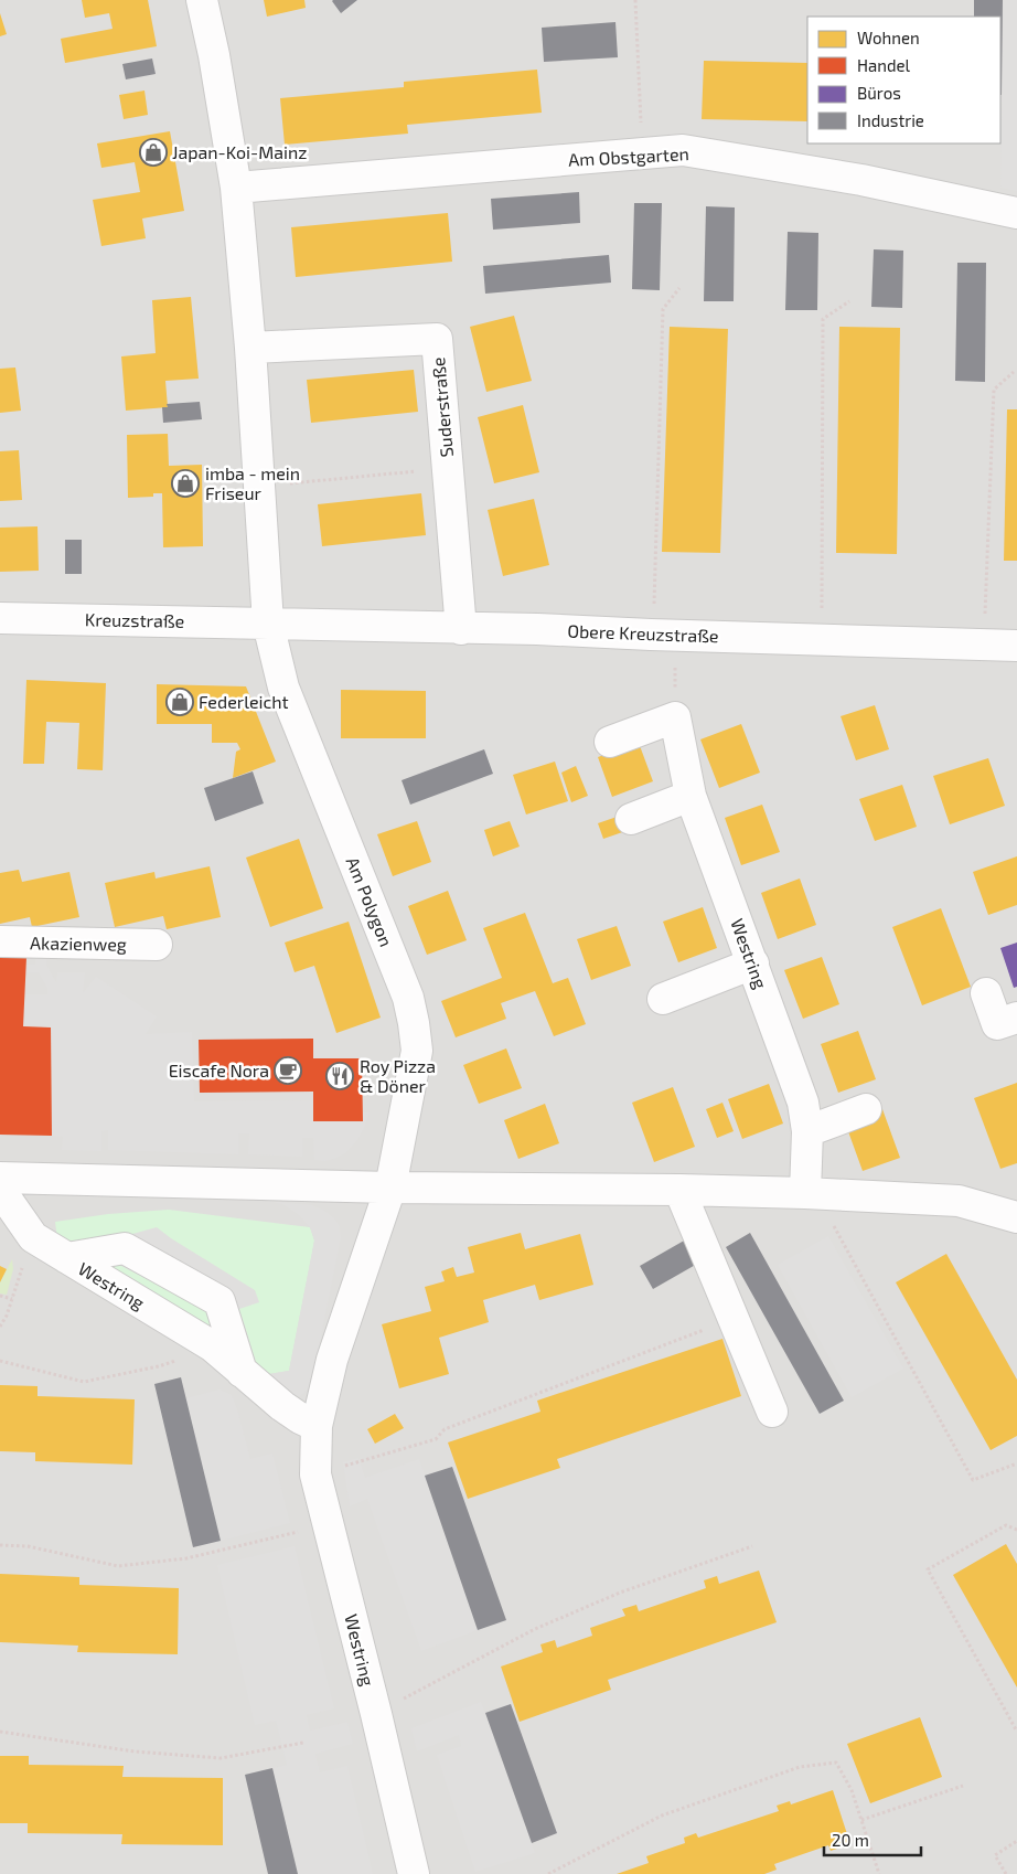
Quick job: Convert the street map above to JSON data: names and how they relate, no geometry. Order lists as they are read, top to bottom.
{
  "streets": {
    "street": [
      "Am Obstgarten",
      "Suderstraße",
      "Kreuzstraße",
      "Obere Kreuzstraße",
      "Am Polygon",
      "Akazienweg",
      "Westring"
    ]
  },
  "crossings": [
    ["Suderstraße", "Obere Kreuzstraße"],
    ["Kreuzstraße", "Obere Kreuzstraße"],
    ["Kreuzstraße", "Am Polygon"],
    ["Obere Kreuzstraße", "Am Polygon"],
    ["Am Polygon", "Westring"]
  ],
  "places": {
    "shop": ["Japan-Koi-Mainz", "imba - mein Friseur", "Federleicht"],
    "cafe": ["Eiscafe Nora"],
    "restaurant": ["Roy Pizza & Döner"]
  },
  "legend": [
    "Wohnen",
    "Handel",
    "Büros",
    "Industrie"
  ],
  "scale_bar": "20 m"
}
